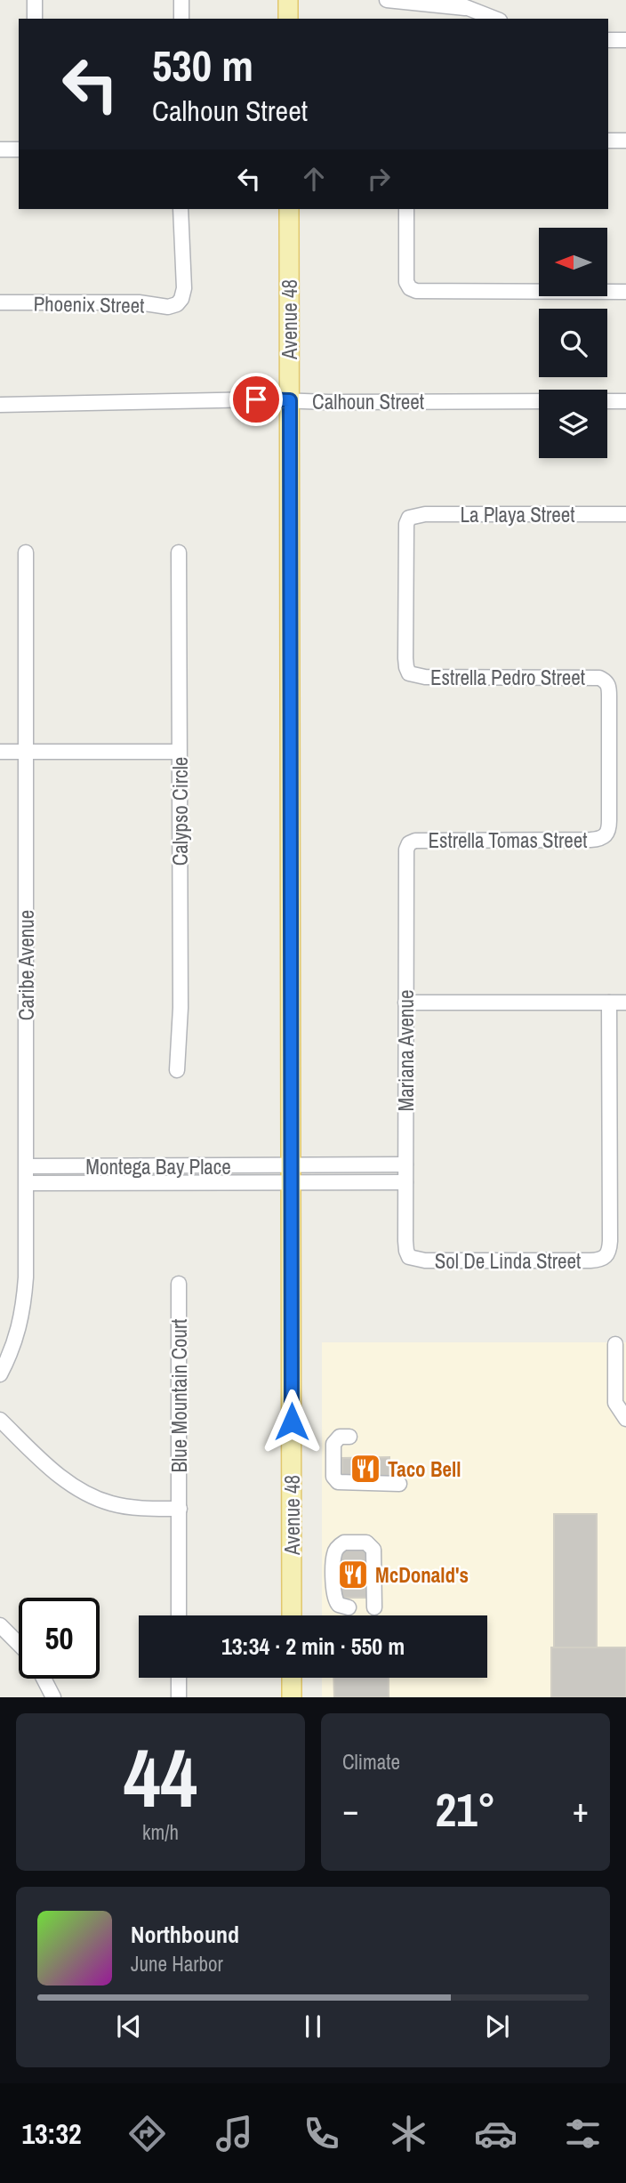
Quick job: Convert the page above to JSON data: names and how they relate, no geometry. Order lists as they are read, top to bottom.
{
  "streets": {
    "main road": ["Avenue 48"],
    "street": [
      "Phoenix Street",
      "Calhoun Street",
      "La Playa Street",
      "Estrella Pedro Street",
      "Calypso Circle",
      "Estrella Tomas Street",
      "Caribe Avenue",
      "Mariana Avenue",
      "Montega Bay Place",
      "Sol De Linda Street",
      "Blue Mountain Court"
    ]
  },
  "crossings": [
    ["Avenue 48", "Calhoun Street"],
    ["Avenue 48", "Montega Bay Place"],
    ["La Playa Street", "Estrella Pedro Street"],
    ["Estrella Pedro Street", "Estrella Tomas Street"],
    ["Estrella Tomas Street", "Mariana Avenue"],
    ["Caribe Avenue", "Montega Bay Place"],
    ["Mariana Avenue", "Sol De Linda Street"]
  ],
  "places": {
    "restaurant": ["Taco Bell", "McDonald's"]
  },
  "north": "left",
  "page": {
    "turn": ["530 m", "Calhoun Street"],
    "limit": "50",
    "trip": "13:34 · 2 min · 550 m",
    "tile": [
      ["44", "km/h"],
      "Climate"
    ],
    "heat": ["−", "21°", "+"],
    "song": ["Northbound", "June Harbor"],
    "tabs": "13:32"
  }
}
